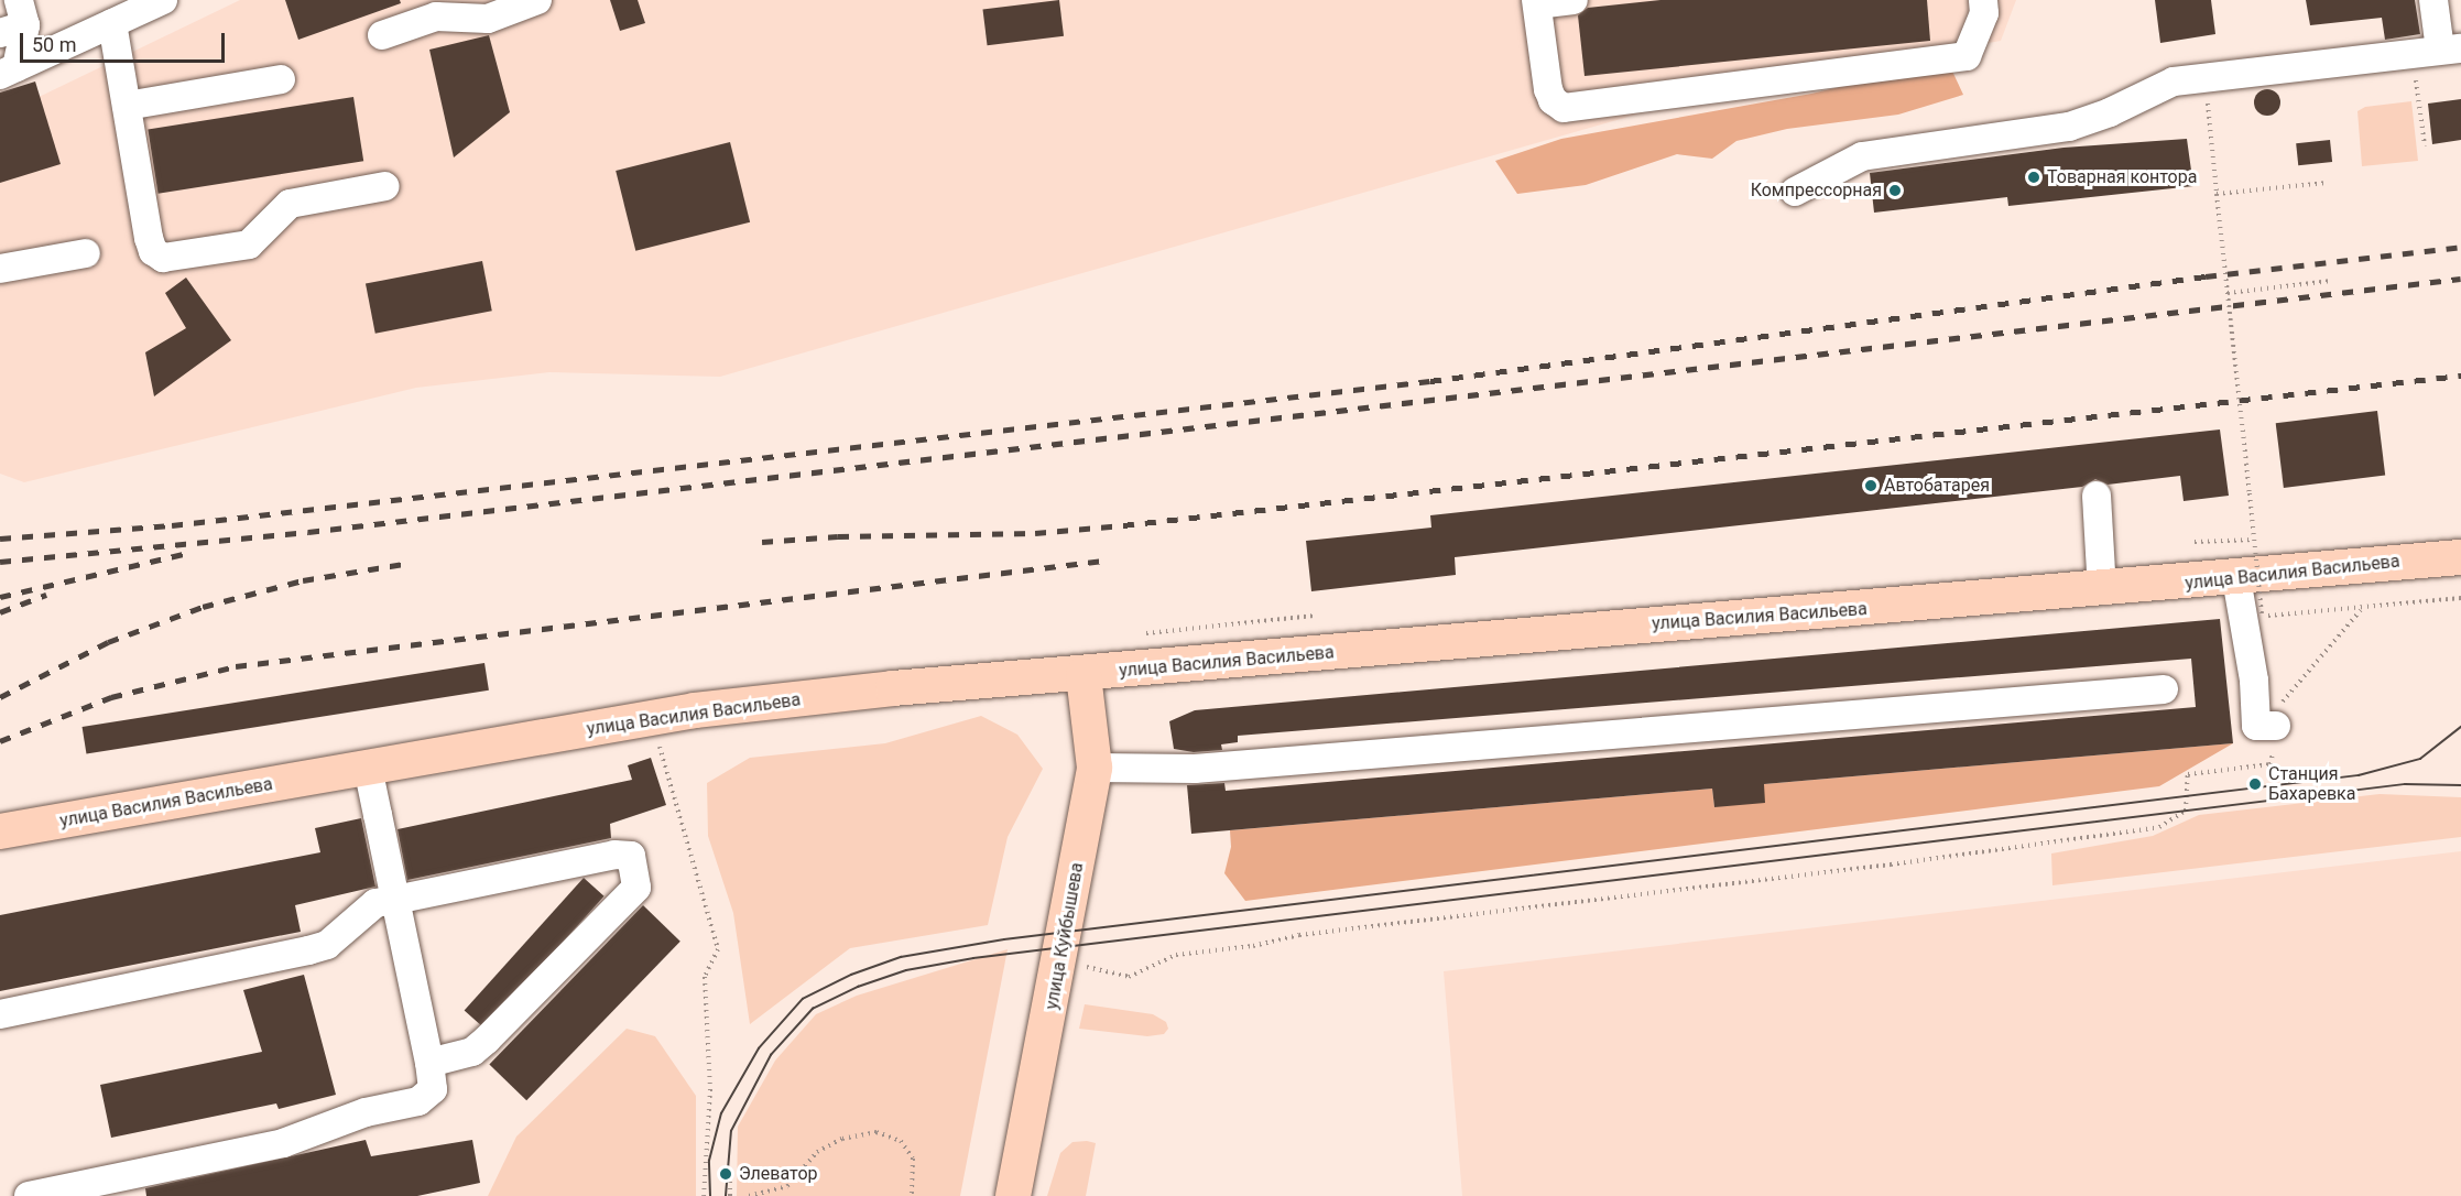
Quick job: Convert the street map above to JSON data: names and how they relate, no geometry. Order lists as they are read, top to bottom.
{
  "streets": {
    "main road": ["улица Василия Васильева", "улица Куйбышева"]
  },
  "crossings": [
    ["улица Василия Васильева", "улица Куйбышева"]
  ],
  "places": [
    "Товарная контора",
    "Компрессорная",
    "Автобатарея",
    "Станция Бахаревка",
    "Элеватор"
  ],
  "scale_bar": "50 m"
}
